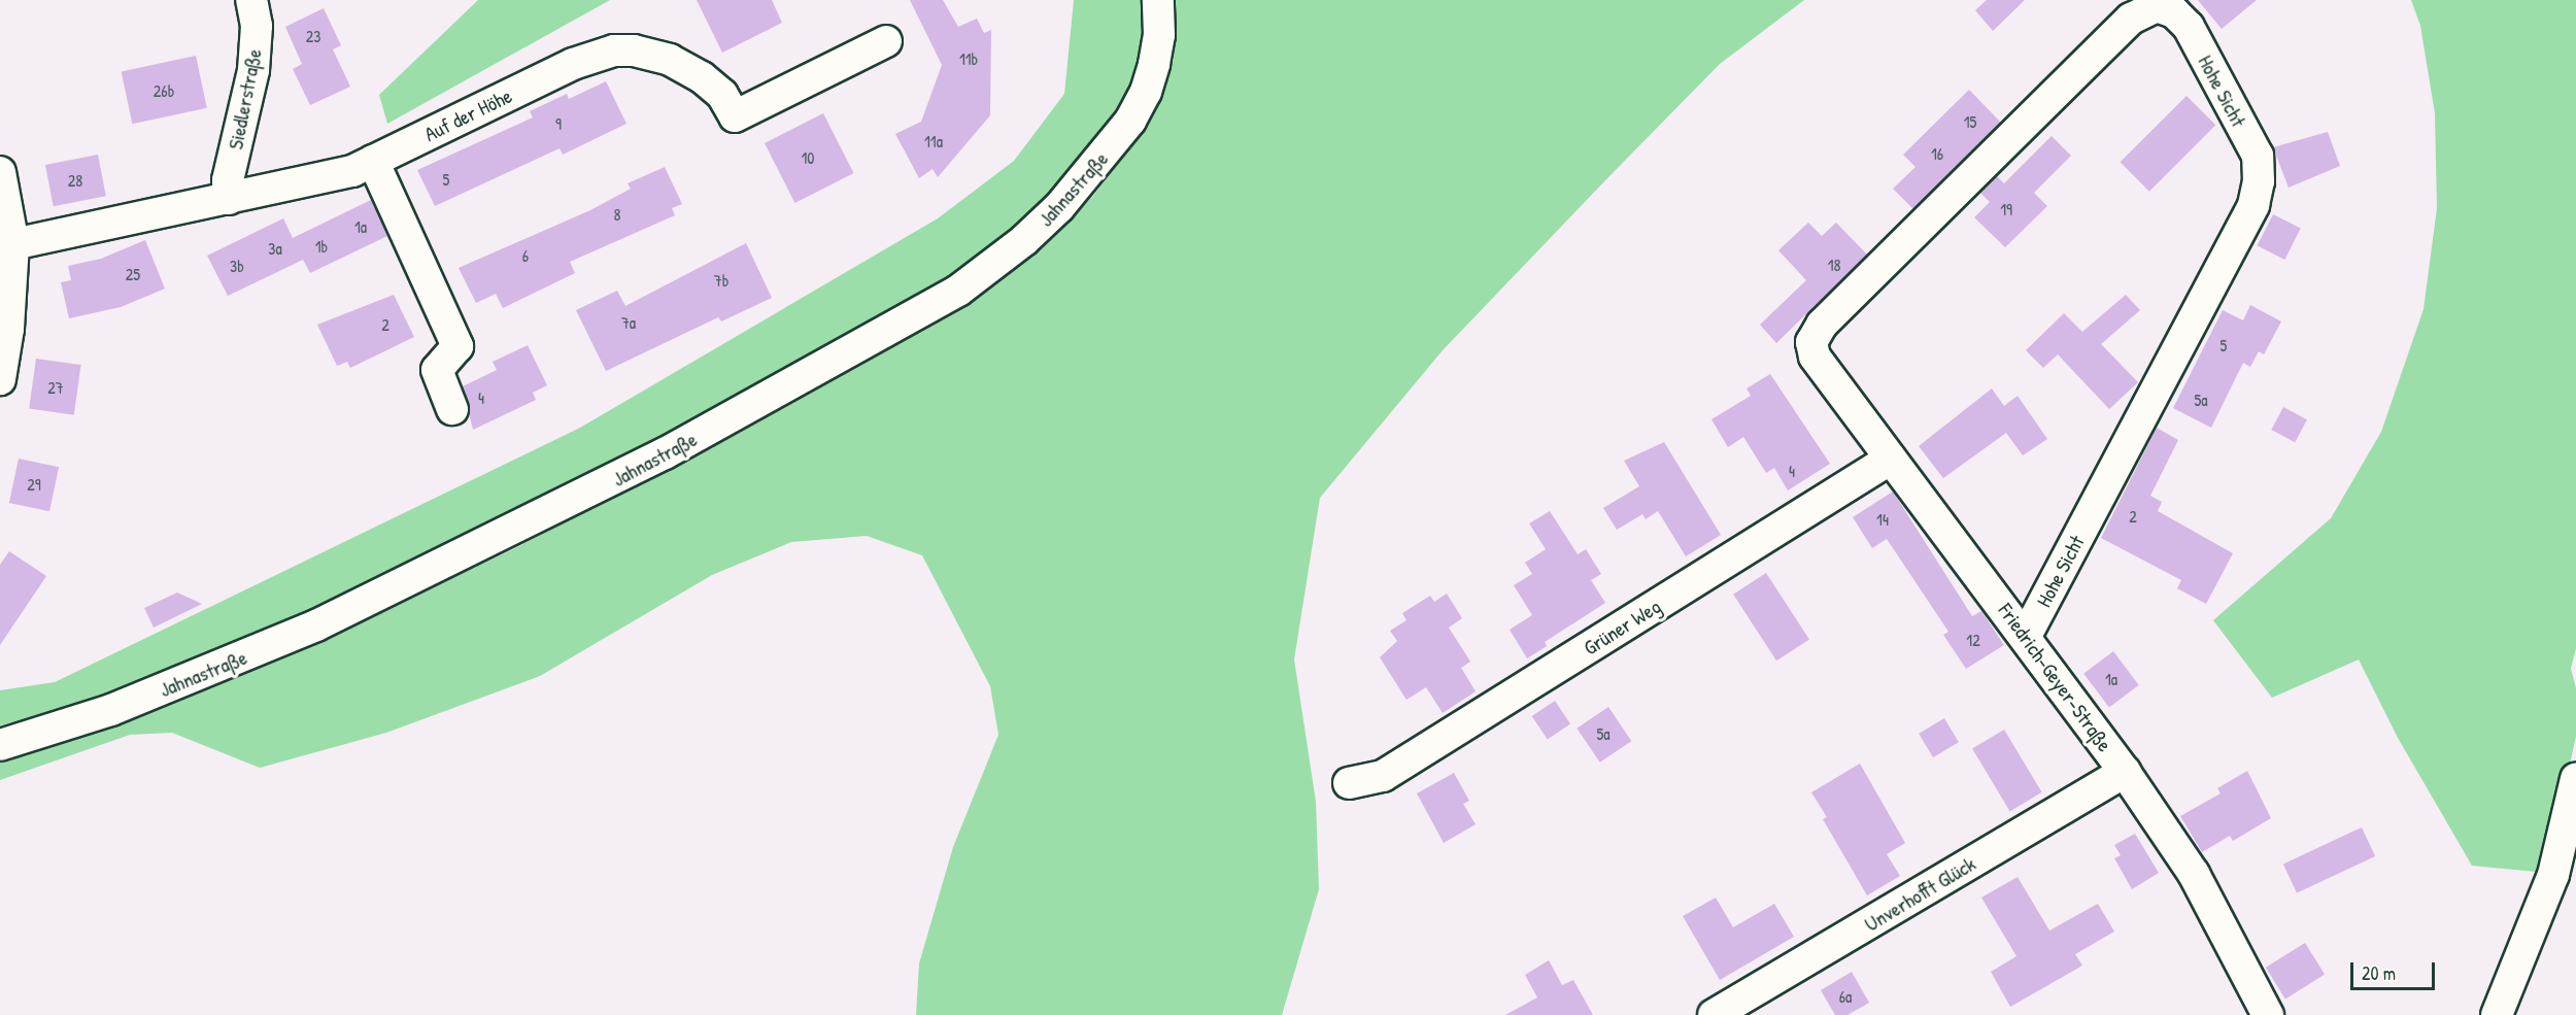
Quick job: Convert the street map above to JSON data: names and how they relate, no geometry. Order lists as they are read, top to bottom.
{
  "streets": {
    "street": [
      "Hohe Sicht",
      "Siedlerstraße",
      "Auf der Höhe",
      "Jahnastraße",
      "Grüner Weg",
      "Friedrich-Geyer-Straße",
      "Unverhofft Glück"
    ]
  },
  "crossings": [
    ["Hohe Sicht", "Friedrich-Geyer-Straße"],
    ["Siedlerstraße", "Auf der Höhe"],
    ["Grüner Weg", "Friedrich-Geyer-Straße"],
    ["Friedrich-Geyer-Straße", "Unverhofft Glück"]
  ],
  "house_numbers": [
    "23",
    "11b",
    "26b",
    "15",
    "9",
    "11a",
    "16",
    "10",
    "5",
    "28",
    "19",
    "8",
    "1a",
    "1b",
    "3a",
    "6",
    "18",
    "3b",
    "25",
    "7b",
    "7a",
    "2",
    "5",
    "27",
    "4",
    "5a",
    "4",
    "29",
    "2",
    "14",
    "12",
    "1a",
    "5a",
    "6a"
  ],
  "scale_bar": "20 m"
}
